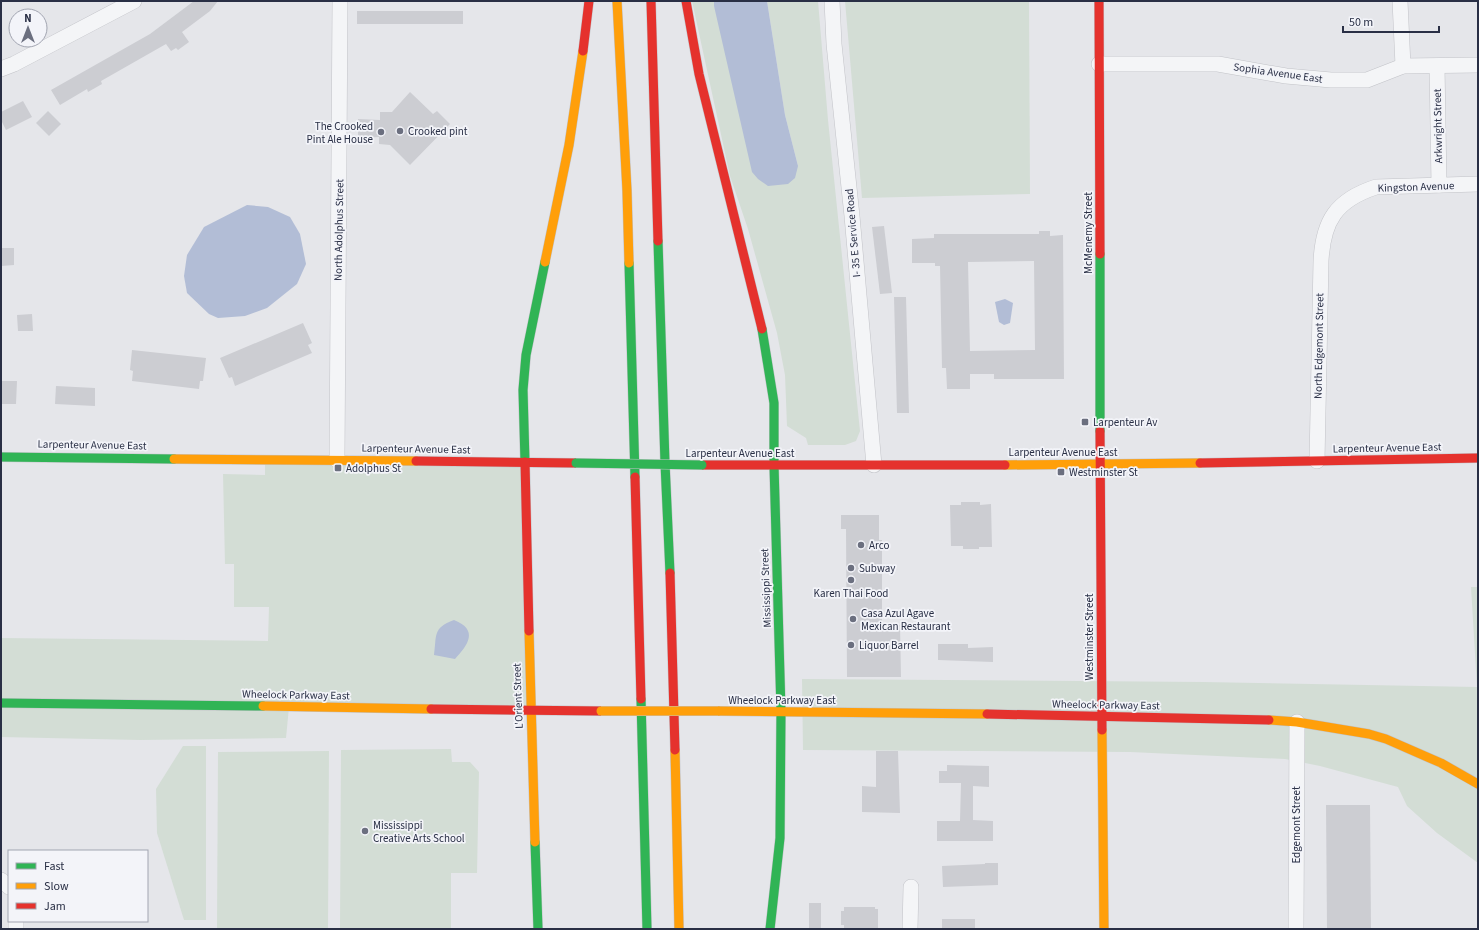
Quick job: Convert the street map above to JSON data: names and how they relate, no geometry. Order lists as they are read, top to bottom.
{
  "streets": {
    "main road": [
      "McMenemy Street",
      "Larpenteur Avenue East",
      "Mississippi Street",
      "Westminster Street",
      "Wheelock Parkway East",
      "L'Orient Street"
    ],
    "street": [
      "Sophia Avenue East",
      "Arkwright Street",
      "Kingston Avenue",
      "North Adolphus Street",
      "I- 35 E Service Road",
      "North Edgemont Street",
      "Edgemont Street"
    ]
  },
  "crossings": [
    ["Sophia Avenue East", "Arkwright Street"],
    ["Sophia Avenue East", "McMenemy Street"],
    ["Arkwright Street", "Kingston Avenue"],
    ["Kingston Avenue", "North Edgemont Street"],
    ["North Adolphus Street", "Larpenteur Avenue East"],
    ["I- 35 E Service Road", "Larpenteur Avenue East"],
    ["McMenemy Street", "Larpenteur Avenue East"],
    ["McMenemy Street", "Westminster Street"],
    ["North Edgemont Street", "Larpenteur Avenue East"],
    ["Larpenteur Avenue East", "Mississippi Street"],
    ["Larpenteur Avenue East", "Westminster Street"],
    ["Larpenteur Avenue East", "L'Orient Street"],
    ["Mississippi Street", "Wheelock Parkway East"],
    ["Westminster Street", "Wheelock Parkway East"],
    ["Wheelock Parkway East", "L'Orient Street"],
    ["Wheelock Parkway East", "Edgemont Street"]
  ],
  "places": {
    "other": [
      "Crooked pint",
      "The Crooked Pint Ale House",
      "Arco",
      "Subway",
      "Karen Thai Food",
      "Casa Azul Agave Mexican Restaurant",
      "Liquor Barrel",
      "Mississippi Creative Arts School"
    ],
    "transit": ["Larpenteur Av", "Adolphus St", "Westminster St"]
  },
  "legend": ["Fast", "Slow", "Jam"],
  "scale_bar": "50 m",
  "north": "top"
}
